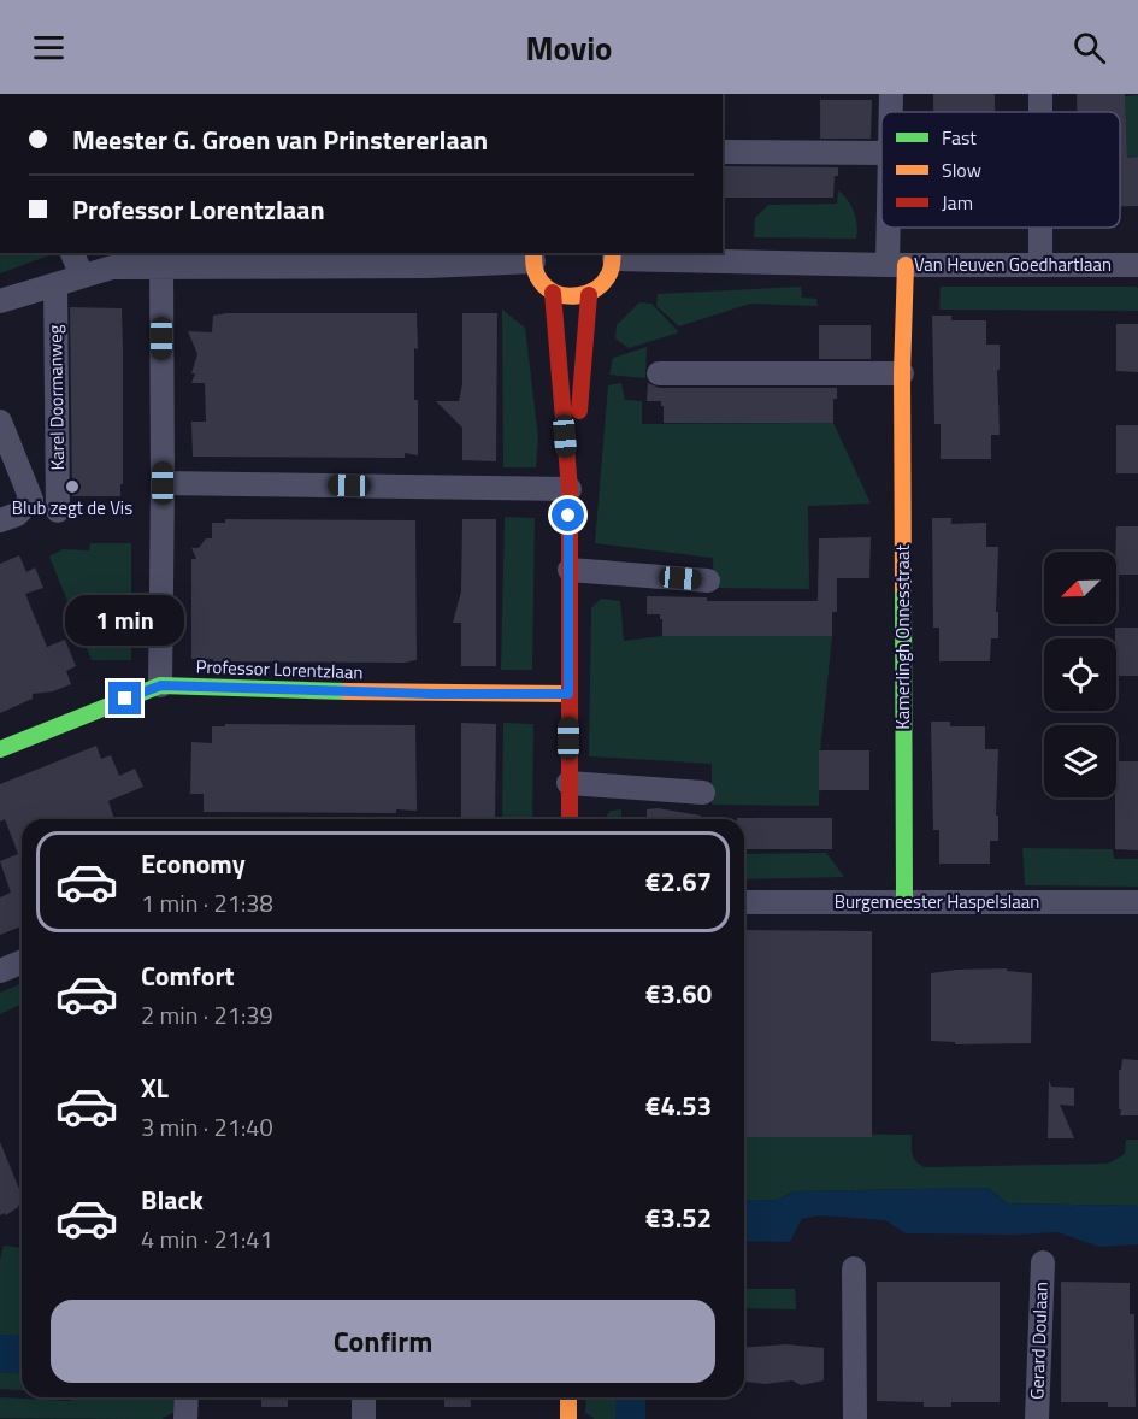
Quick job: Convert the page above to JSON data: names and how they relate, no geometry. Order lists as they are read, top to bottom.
{
  "streets": {
    "street": [
      "Van Heuven Goedhartlaan",
      "Karel Doormanweg",
      "Kamerlingh Onnesstraat",
      "Professor Lorentzlaan",
      "Burgemeester Haspelslaan",
      "Gerard Doulaan"
    ]
  },
  "crossings": [
    ["Van Heuven Goedhartlaan", "Kamerlingh Onnesstraat"],
    ["Kamerlingh Onnesstraat", "Burgemeester Haspelslaan"]
  ],
  "places": ["Blub zegt de Vis"],
  "legend": ["Fast", "Slow", "Jam"],
  "north": "bottom left",
  "page": {
    "header": "Movio",
    "banner": ["Meester G. Groen van Prinstererlaan", "Professor Lorentzlaan"],
    "bubble": "1 min",
    "list": [
      {
        "name": "Economy",
        "note": "1 min · 21:38",
        "value": "€2.67"
      },
      {
        "name": "Comfort",
        "note": "2 min · 21:39",
        "value": "€3.60"
      },
      {
        "name": "XL",
        "note": "3 min · 21:40",
        "value": "€4.53"
      },
      {
        "name": "Black",
        "note": "4 min · 21:41",
        "value": "€3.52"
      }
    ],
    "buttons": "Confirm"
  }
}
